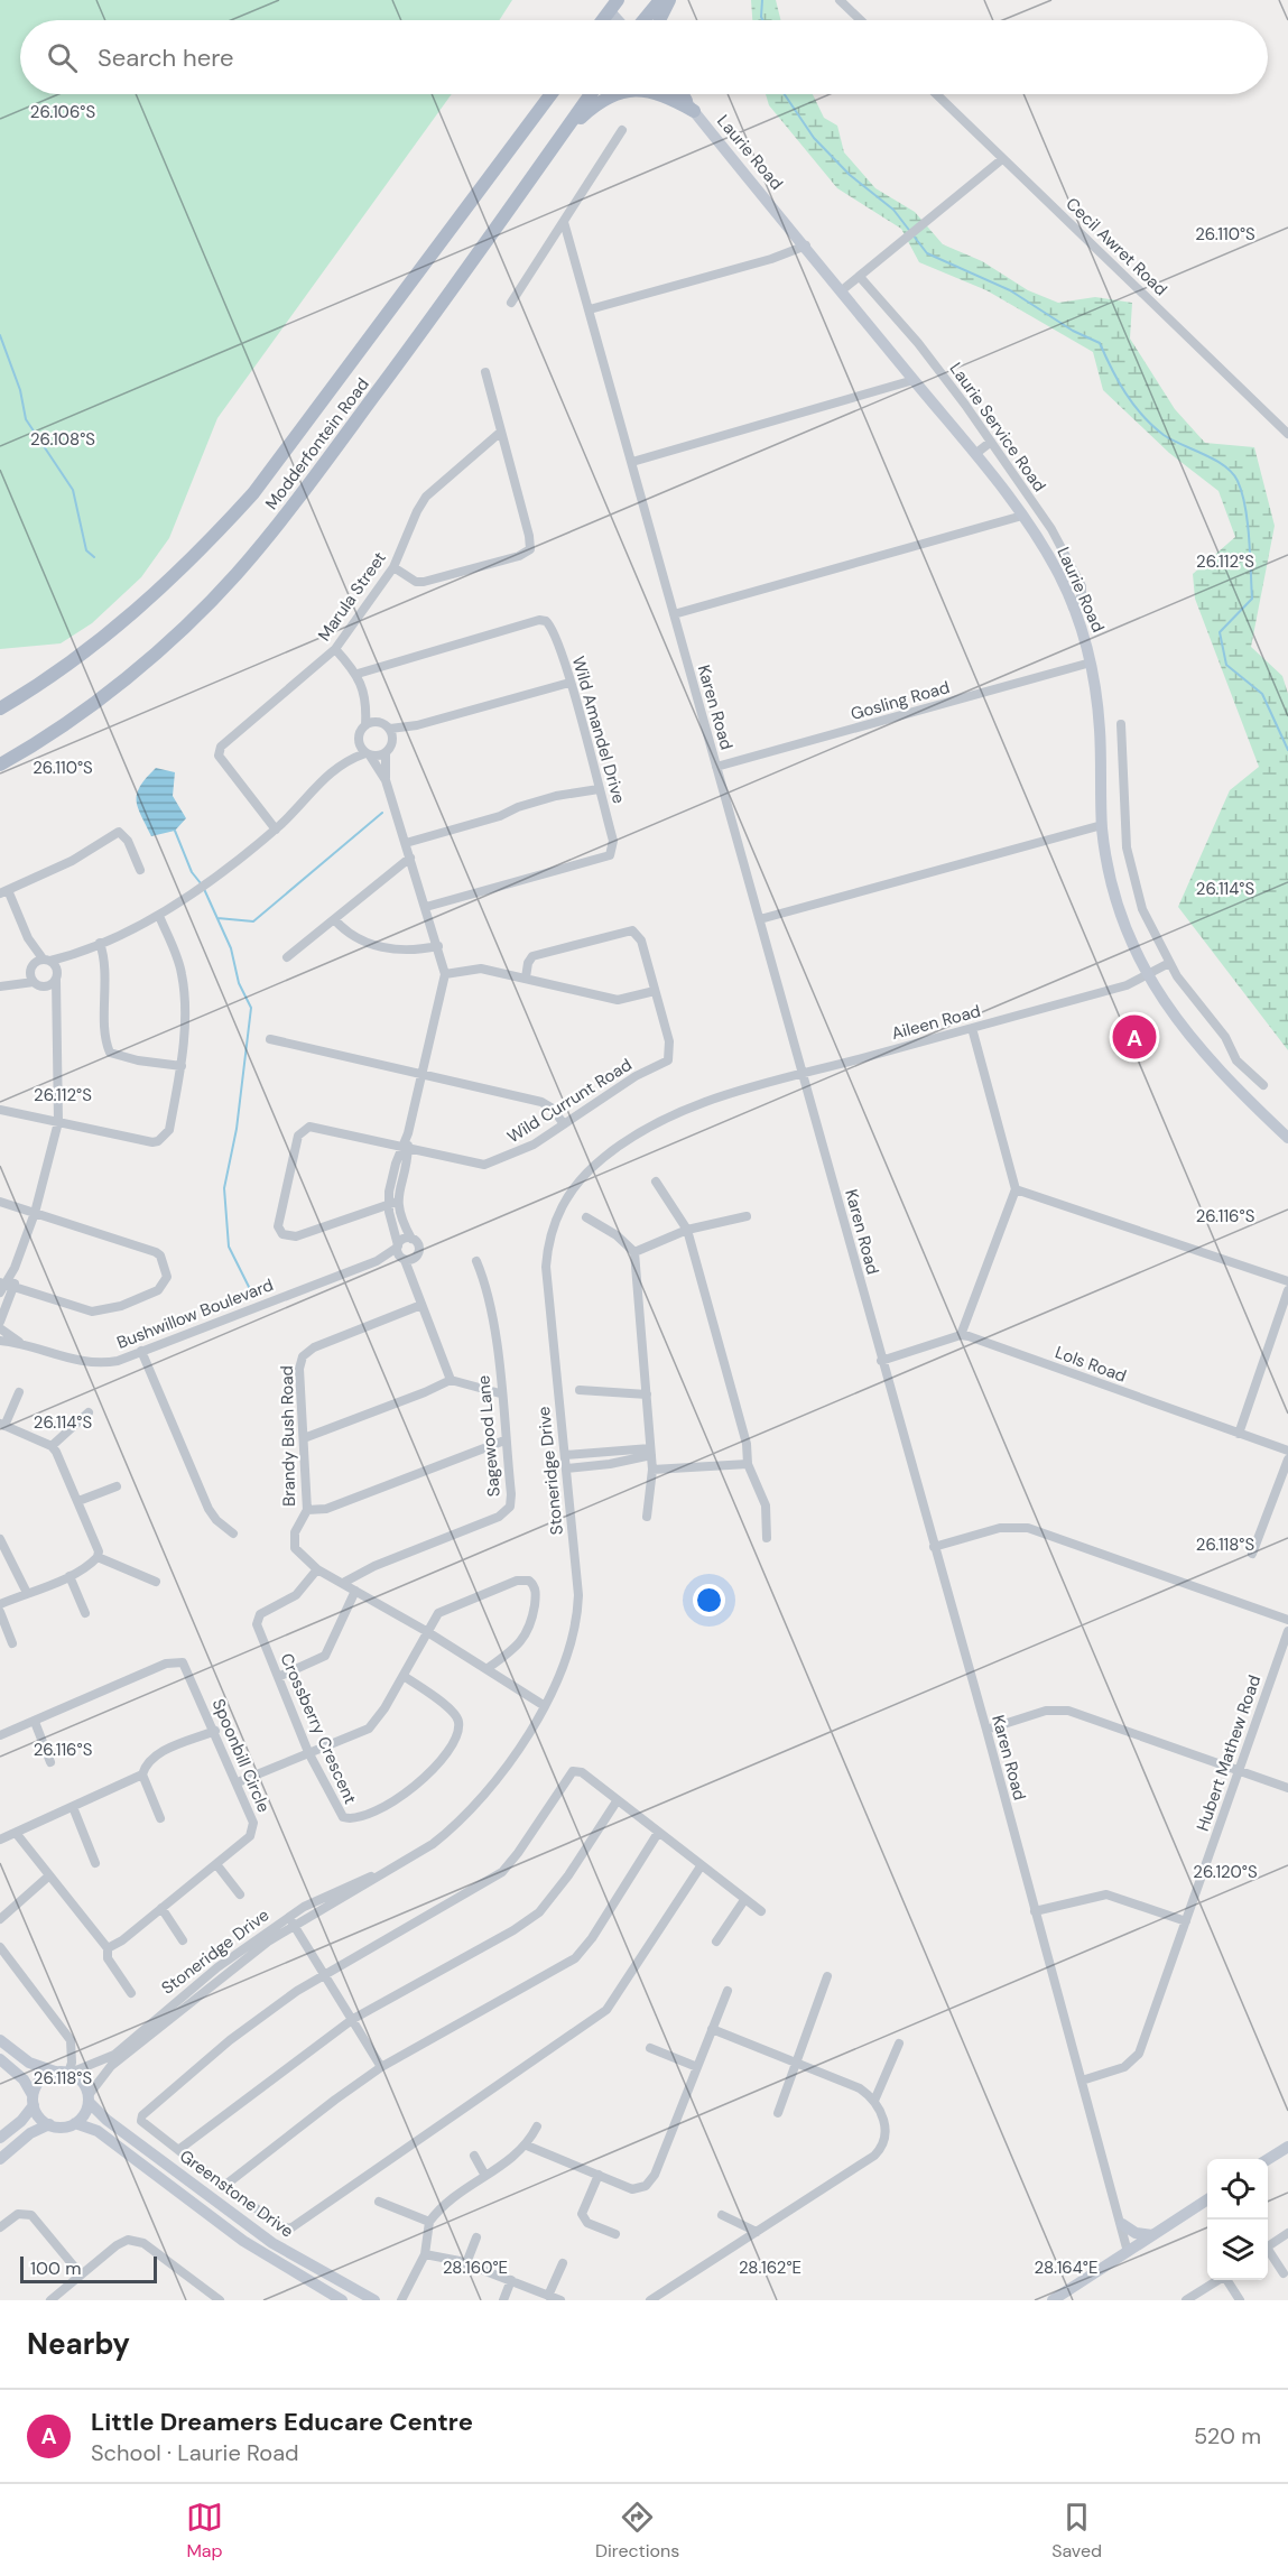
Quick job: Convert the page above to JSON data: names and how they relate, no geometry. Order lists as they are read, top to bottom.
{
  "streets": {
    "main road": ["Laurie Road", "Modderfontein Road", "Greenstone Drive"],
    "street": [
      "Cecil Awret Road",
      "Laurie Service Road",
      "Marula Street",
      "Gosling Road",
      "Karen Road",
      "Wild Amandel Drive",
      "Aileen Road",
      "Wild Currunt Road",
      "Bushwillow Boulevard",
      "Lols Road",
      "Brandy Bush Road",
      "Sagewood Lane",
      "Stoneridge Drive",
      "Crossberry Crescent",
      "Hubert Mathew Road",
      "Spoonbill Circle"
    ]
  },
  "crossings": [
    ["Laurie Road", "Laurie Service Road"],
    ["Laurie Road", "Gosling Road"],
    ["Laurie Road", "Aileen Road"],
    ["Gosling Road", "Karen Road"],
    ["Karen Road", "Aileen Road"],
    ["Karen Road", "Hubert Mathew Road"],
    ["Aileen Road", "Stoneridge Drive"],
    ["Brandy Bush Road", "Sagewood Lane"],
    ["Brandy Bush Road", "Stoneridge Drive"],
    ["Brandy Bush Road", "Crossberry Crescent"],
    ["Stoneridge Drive", "Greenstone Drive"]
  ],
  "scale_bar": "100 m",
  "page": {
    "search": "Search here",
    "pins": "A",
    "scale": "100 m",
    "heading": "Nearby",
    "list": [
      {
        "mark": "A",
        "name": "Little Dreamers Educare Centre",
        "note": "School · Laurie Road",
        "value": "520 m"
      }
    ],
    "nav": ["Map", "Directions", "Saved"]
  },
  "coordinates": [
    "26.106°S",
    "26.110°S",
    "26.108°S",
    "26.112°S",
    "26.114°S",
    "26.116°S",
    "26.118°S",
    "26.120°S",
    "28.160°E",
    "28.162°E",
    "28.164°E"
  ]
}
